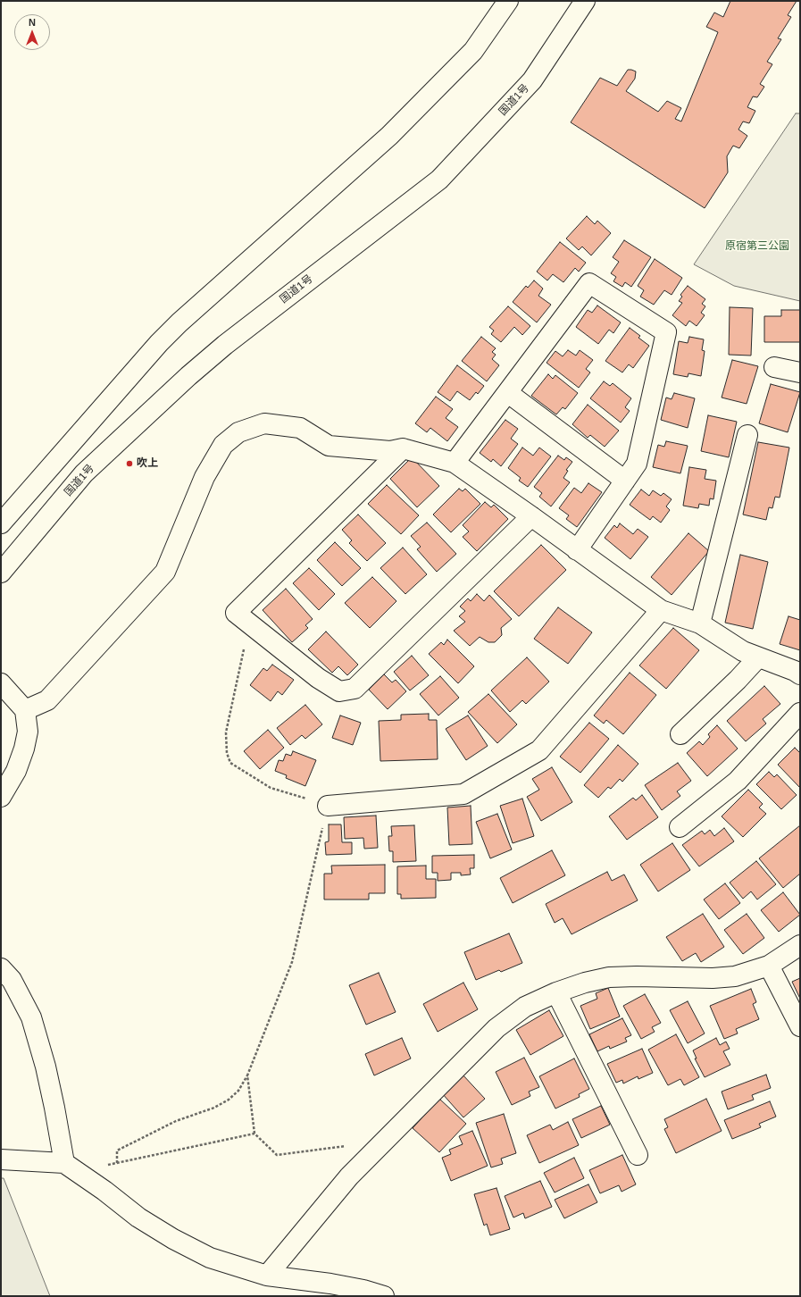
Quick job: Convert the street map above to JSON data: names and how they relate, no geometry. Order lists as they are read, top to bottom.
{
  "streets": {
    "main road": ["国道1号"]
  },
  "parks": ["原宿第三公園"],
  "places": ["吹上"],
  "north": "top"
}
